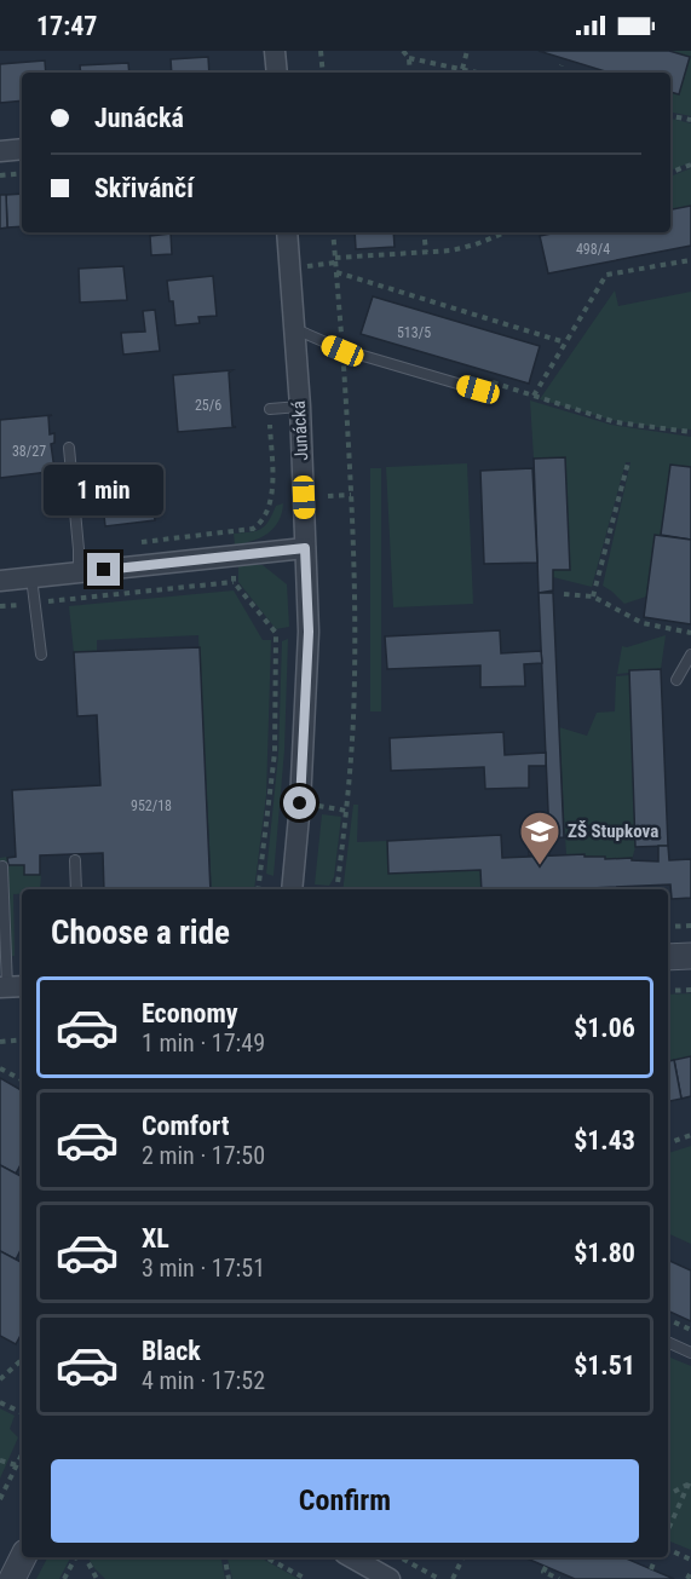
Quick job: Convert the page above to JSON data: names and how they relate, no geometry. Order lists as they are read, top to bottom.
{
  "streets": {
    "street": ["Junácká"]
  },
  "places": {
    "school or university": ["ZŠ Stupkova"]
  },
  "house_numbers": [
    "498/4",
    "513/5",
    "25/6",
    "38/27",
    "952/18"
  ],
  "page": {
    "status": "17:47",
    "banner": ["Junácká", "Skřivánčí"],
    "bubble": "1 min",
    "heading": "Choose a ride",
    "list": [
      {
        "name": "Economy",
        "note": "1 min · 17:49",
        "value": "$1.06"
      },
      {
        "name": "Comfort",
        "note": "2 min · 17:50",
        "value": "$1.43"
      },
      {
        "name": "XL",
        "note": "3 min · 17:51",
        "value": "$1.80"
      },
      {
        "name": "Black",
        "note": "4 min · 17:52",
        "value": "$1.51"
      }
    ],
    "buttons": "Confirm"
  }
}
